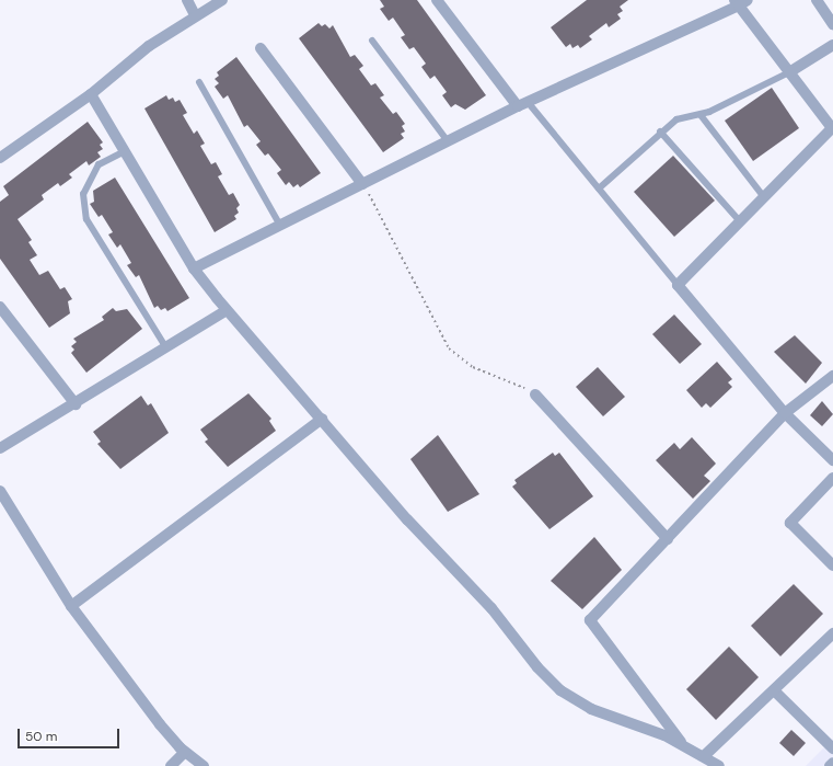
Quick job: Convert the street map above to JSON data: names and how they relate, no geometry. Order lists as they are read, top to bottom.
{
  "scale_bar": "50 m"
}
